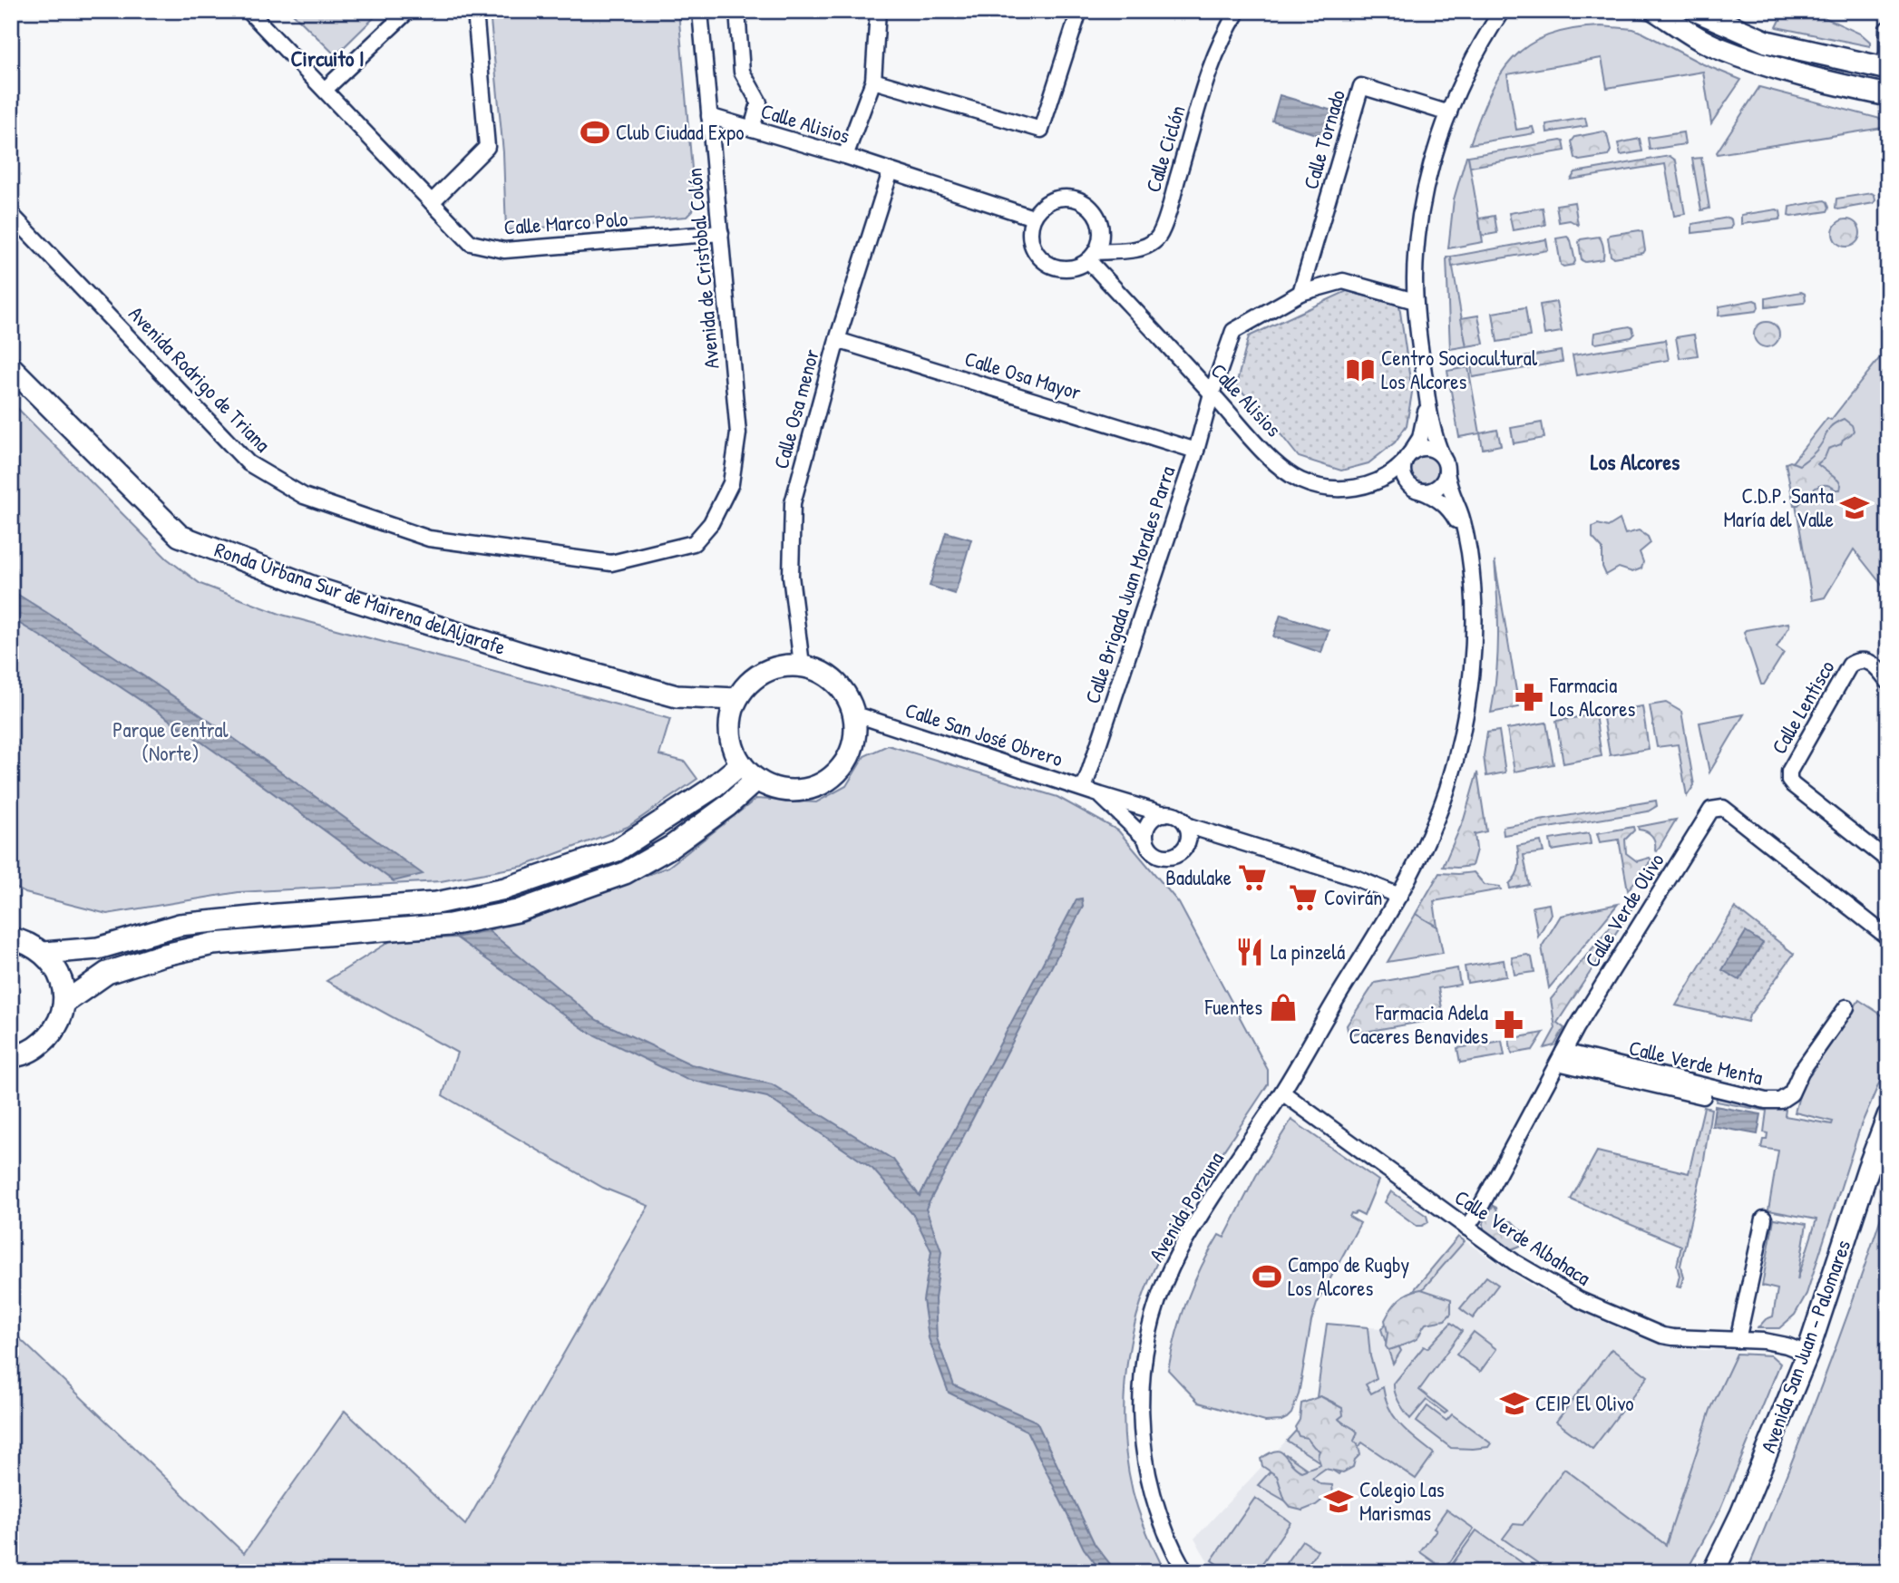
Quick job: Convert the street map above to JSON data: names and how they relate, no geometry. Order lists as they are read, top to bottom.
{
  "streets": {
    "street": [
      "Calle Alisios",
      "Calle Tornado",
      "Calle Ciclón",
      "Calle Marco Polo",
      "Avenida de Cristobal Colón",
      "Calle Osa Mayor",
      "Avenida Rodrigo de Triana",
      "Calle Osa menor",
      "Calle Brigada Juan Morales Parra",
      "Ronda Urbana Sur de Mairena delAljarafe",
      "Calle Lentisco",
      "Calle San José Obrero",
      "Calle Verde Olivo",
      "Calle Verde Menta",
      "Avenida Porzuna",
      "Calle Verde Albahaca",
      "Avenida San Juan - Palomares"
    ]
  },
  "crossings": [
    ["Calle Alisios", "Calle Tornado"],
    ["Calle Alisios", "Calle Ciclón"],
    ["Calle Alisios", "Avenida de Cristobal Colón"],
    ["Calle Alisios", "Calle Osa menor"],
    ["Calle Alisios", "Calle Brigada Juan Morales Parra"],
    ["Calle Tornado", "Calle Brigada Juan Morales Parra"],
    ["Calle Marco Polo", "Avenida de Cristobal Colón"],
    ["Avenida de Cristobal Colón", "Avenida Rodrigo de Triana"],
    ["Calle Osa Mayor", "Calle Osa menor"],
    ["Calle Osa Mayor", "Calle Brigada Juan Morales Parra"],
    ["Calle Osa menor", "Ronda Urbana Sur de Mairena delAljarafe"],
    ["Calle Osa menor", "Calle San José Obrero"],
    ["Calle Brigada Juan Morales Parra", "Calle San José Obrero"],
    ["Ronda Urbana Sur de Mairena delAljarafe", "Calle San José Obrero"],
    ["Calle Verde Olivo", "Calle Verde Menta"],
    ["Calle Verde Olivo", "Calle Verde Albahaca"],
    ["Avenida Porzuna", "Calle Verde Albahaca"],
    ["Calle Verde Albahaca", "Avenida San Juan - Palomares"]
  ],
  "districts": ["Circuito I", "Los Alcores"],
  "parks": ["Parque Central (Norte)"],
  "places": {
    "sports": ["Club Ciudad Expo", "Campo de Rugby Los Alcores"],
    "library": ["Centro Sociocultural Los Alcores"],
    "school or university": ["C.D.P. Santa María del Valle", "CEIP El Olivo", "Colegio Las Marismas"],
    "pharmacy": ["Farmacia Los Alcores", "Farmacia Adela Caceres Benavides"],
    "supermarket": ["Badulake", "Covirán"],
    "restaurant": ["La pinzelá"],
    "shop": ["Fuentes"]
  }
}
